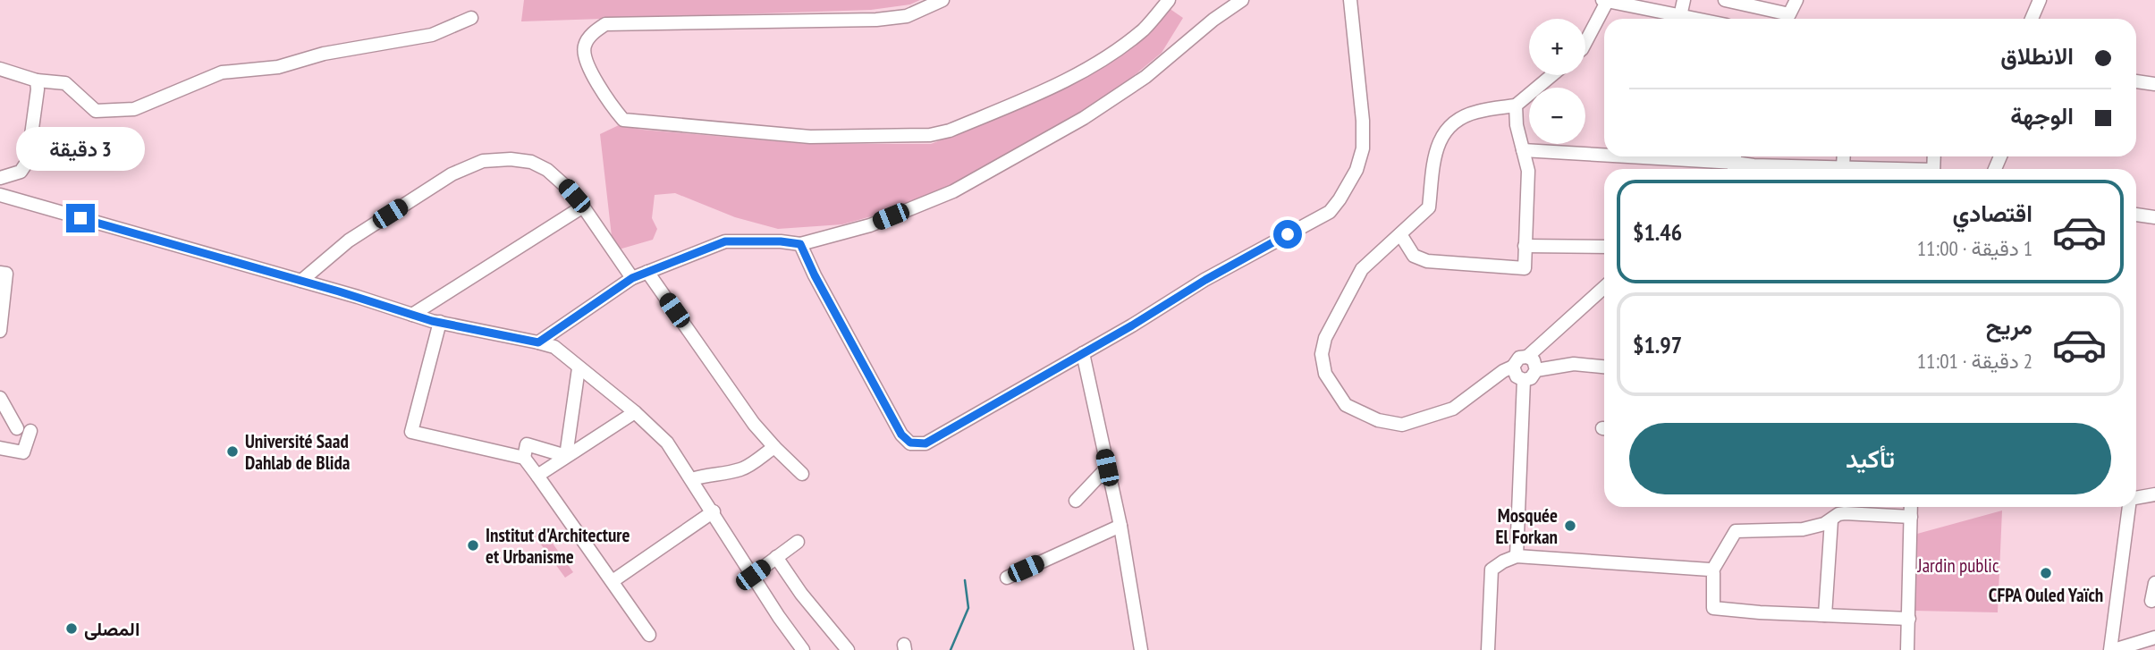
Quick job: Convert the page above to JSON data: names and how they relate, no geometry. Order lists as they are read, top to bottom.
{
  "parks": ["Jardin public"],
  "places": [
    "Université Saad Dahlab de Blida",
    "Mosquée El Forkan",
    "Institut d'Architecture et Urbanisme",
    "CFPA Ouled Yaïch",
    "المصلى"
  ],
  "page": {
    "map_buttons": ["+", "−"],
    "banner": ["الانطلاق", "الوجهة"],
    "bubble": "3 دقيقة",
    "list": [
      {
        "name": "اقتصادي",
        "note": "1 دقيقة · 11:00",
        "value": "$1.46"
      },
      {
        "name": "مريح",
        "note": "2 دقيقة · 11:01",
        "value": "$1.97"
      }
    ],
    "buttons": "تأكيد"
  }
}
